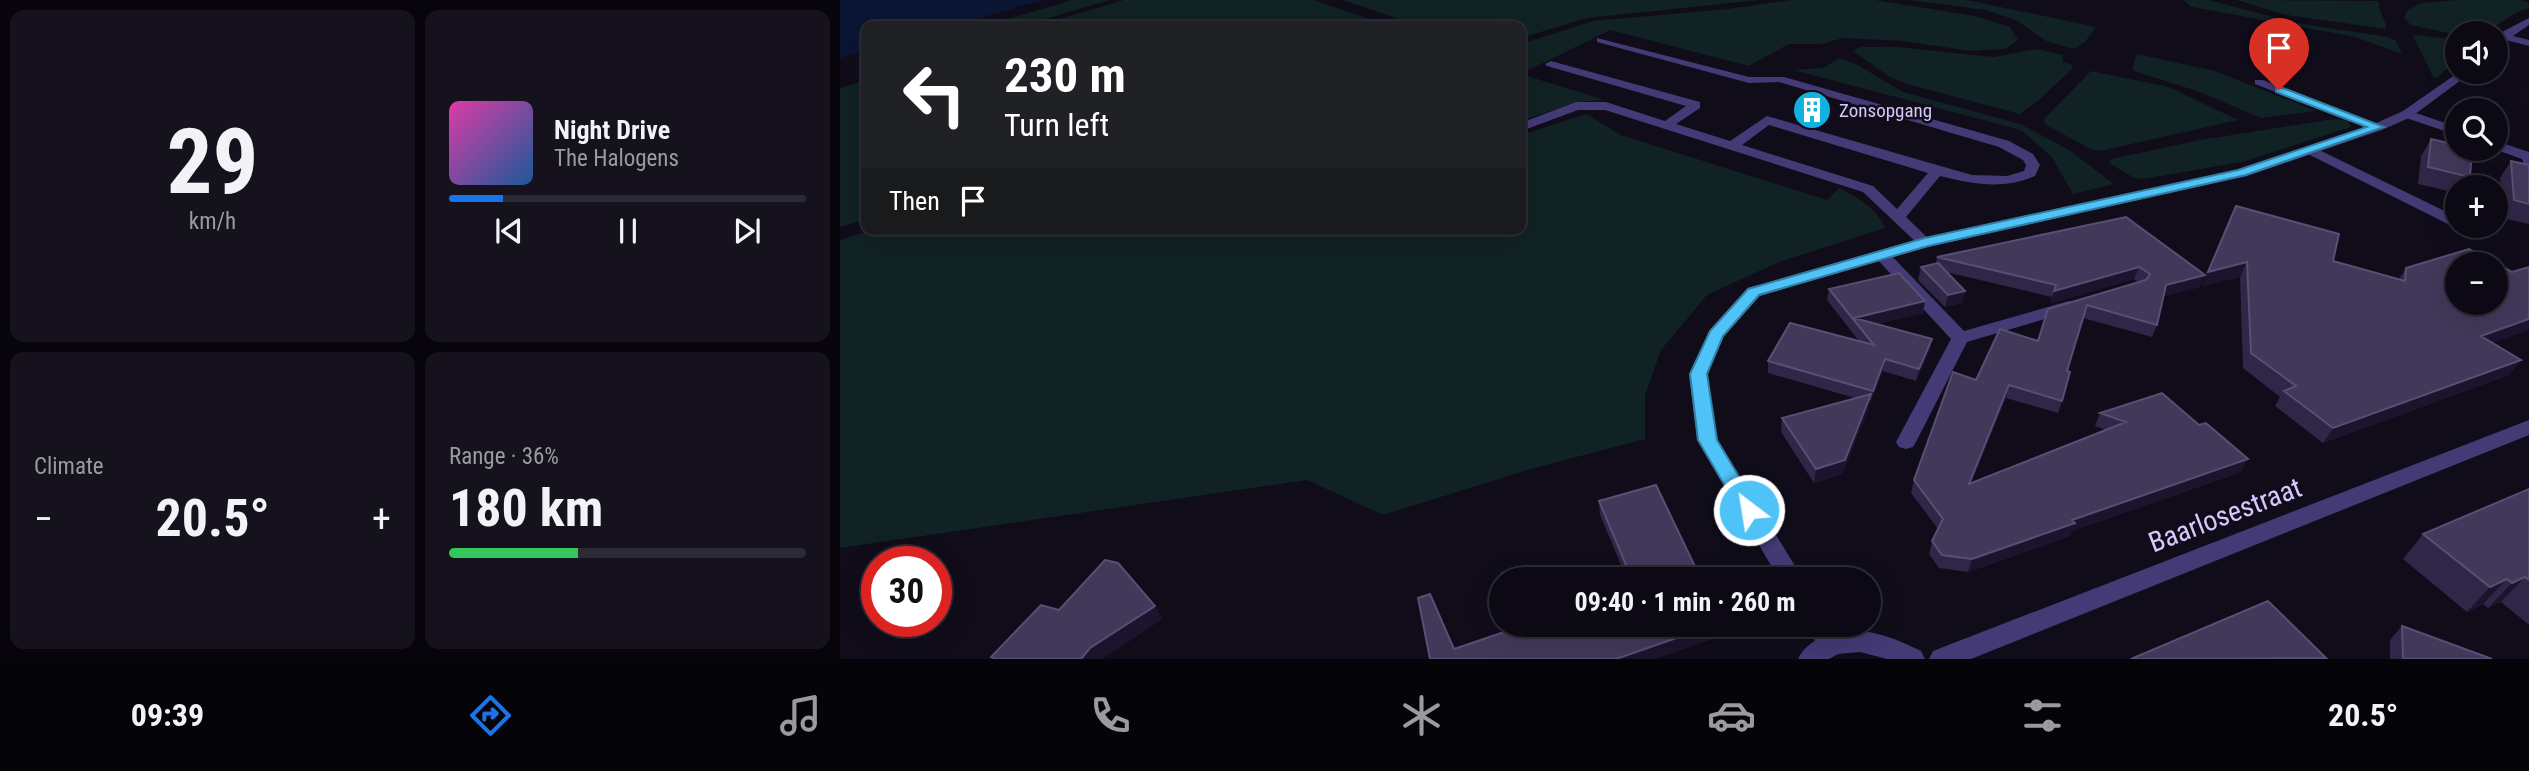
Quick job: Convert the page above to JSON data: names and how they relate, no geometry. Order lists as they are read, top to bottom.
{
  "streets": {
    "street": ["Baarlosestraat"]
  },
  "places": {
    "building": ["Zonsopgang"]
  },
  "page": {
    "tile": [
      ["29", "km/h"],
      "Climate",
      ["Range · 36%", "180 km"]
    ],
    "map_buttons": ["+", "−"],
    "turn": ["230 m", "Turn left"],
    "song": ["Night Drive", "The Halogens"],
    "then": "Then",
    "heat": ["−", "20.5°", "+"],
    "limit": "30",
    "trip": "09:40 · 1 min · 260 m",
    "tabs": ["09:39", "20.5°"]
  }
}
